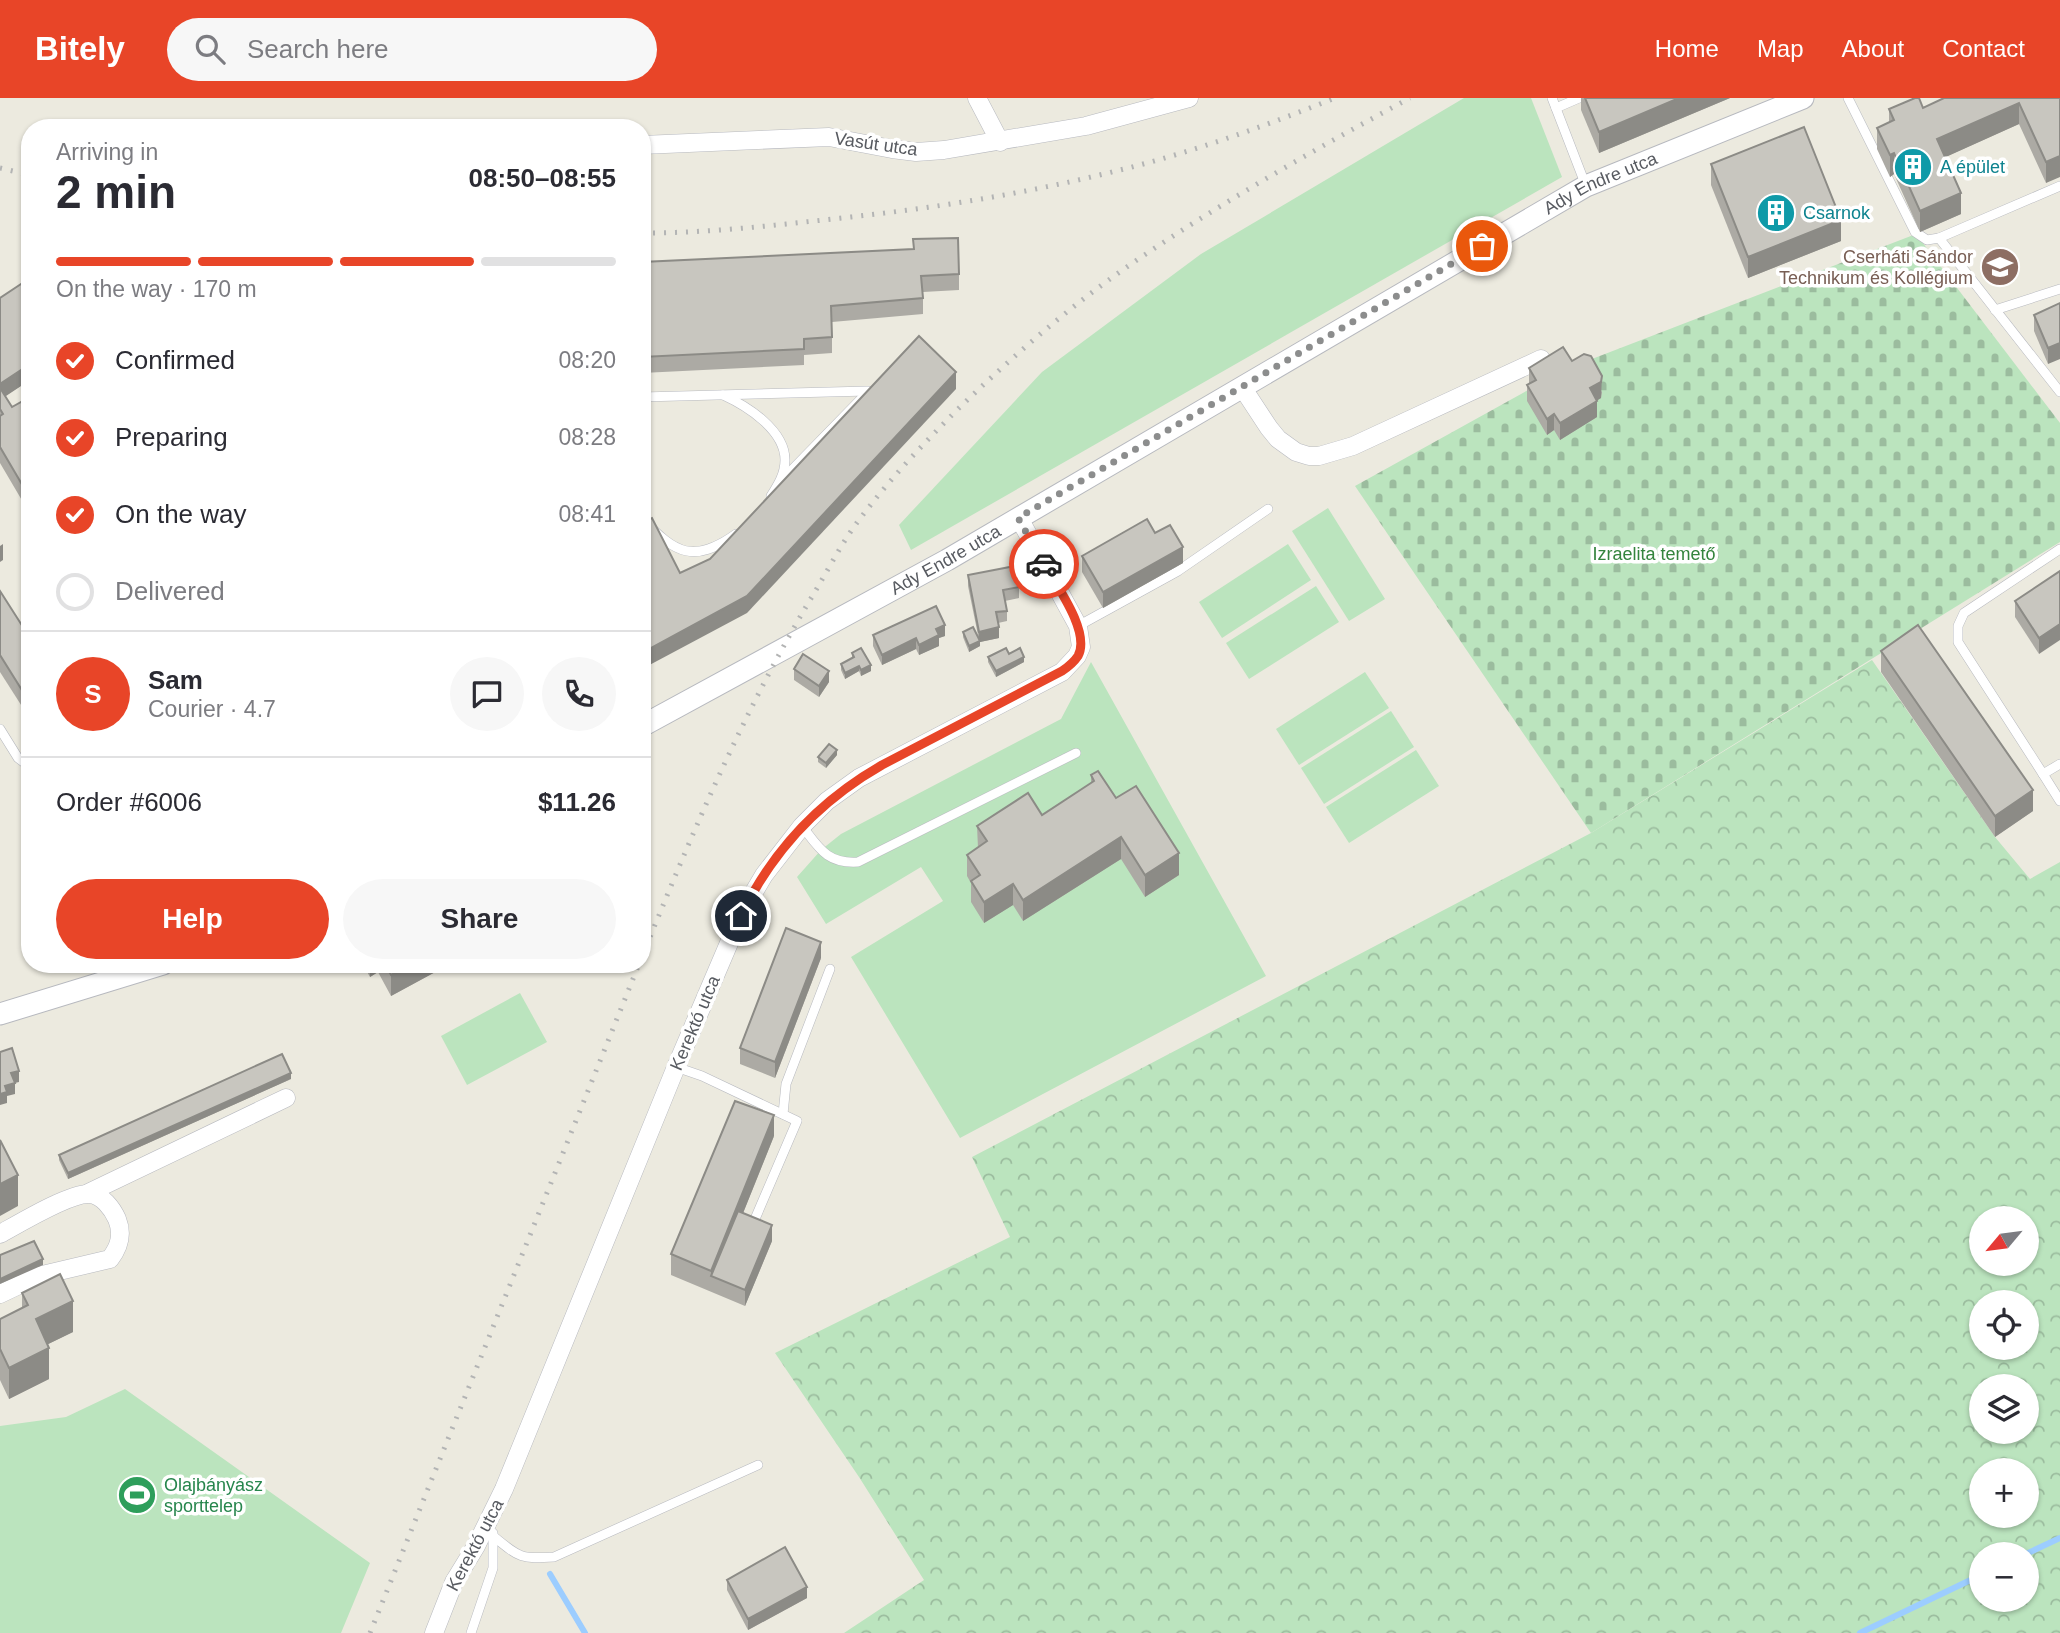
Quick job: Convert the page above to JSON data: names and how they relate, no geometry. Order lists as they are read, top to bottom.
{
  "streets": {
    "street": ["Vasút utca", "Ady Endre utca", "Kerektó utca"]
  },
  "parks": ["Izraelita temető"],
  "places": {
    "building": ["A épület", "Csarnok"],
    "school or university": ["Cserháti Sándor Technikum és Kollégium"],
    "sports": ["Olajbányász sporttelep"]
  },
  "north": "bottom left",
  "page": {
    "header": "Bitely",
    "search": "Search here",
    "nav": [
      "Home",
      "Map",
      "About",
      "Contact"
    ],
    "heading": ["2 min", "Arriving in", "08:50–08:55"],
    "panel": [
      "Sam",
      "Courier · 4.7",
      "Order #6006",
      "$11.26"
    ],
    "bar": "On the way · 170 m",
    "list": [
      ["Confirmed", "08:20"],
      ["Preparing", "08:28"],
      ["On the way", "08:41"],
      "Delivered"
    ],
    "round": "S",
    "buttons": ["Help", "Share"],
    "map_buttons": ["+", "−"]
  }
}
